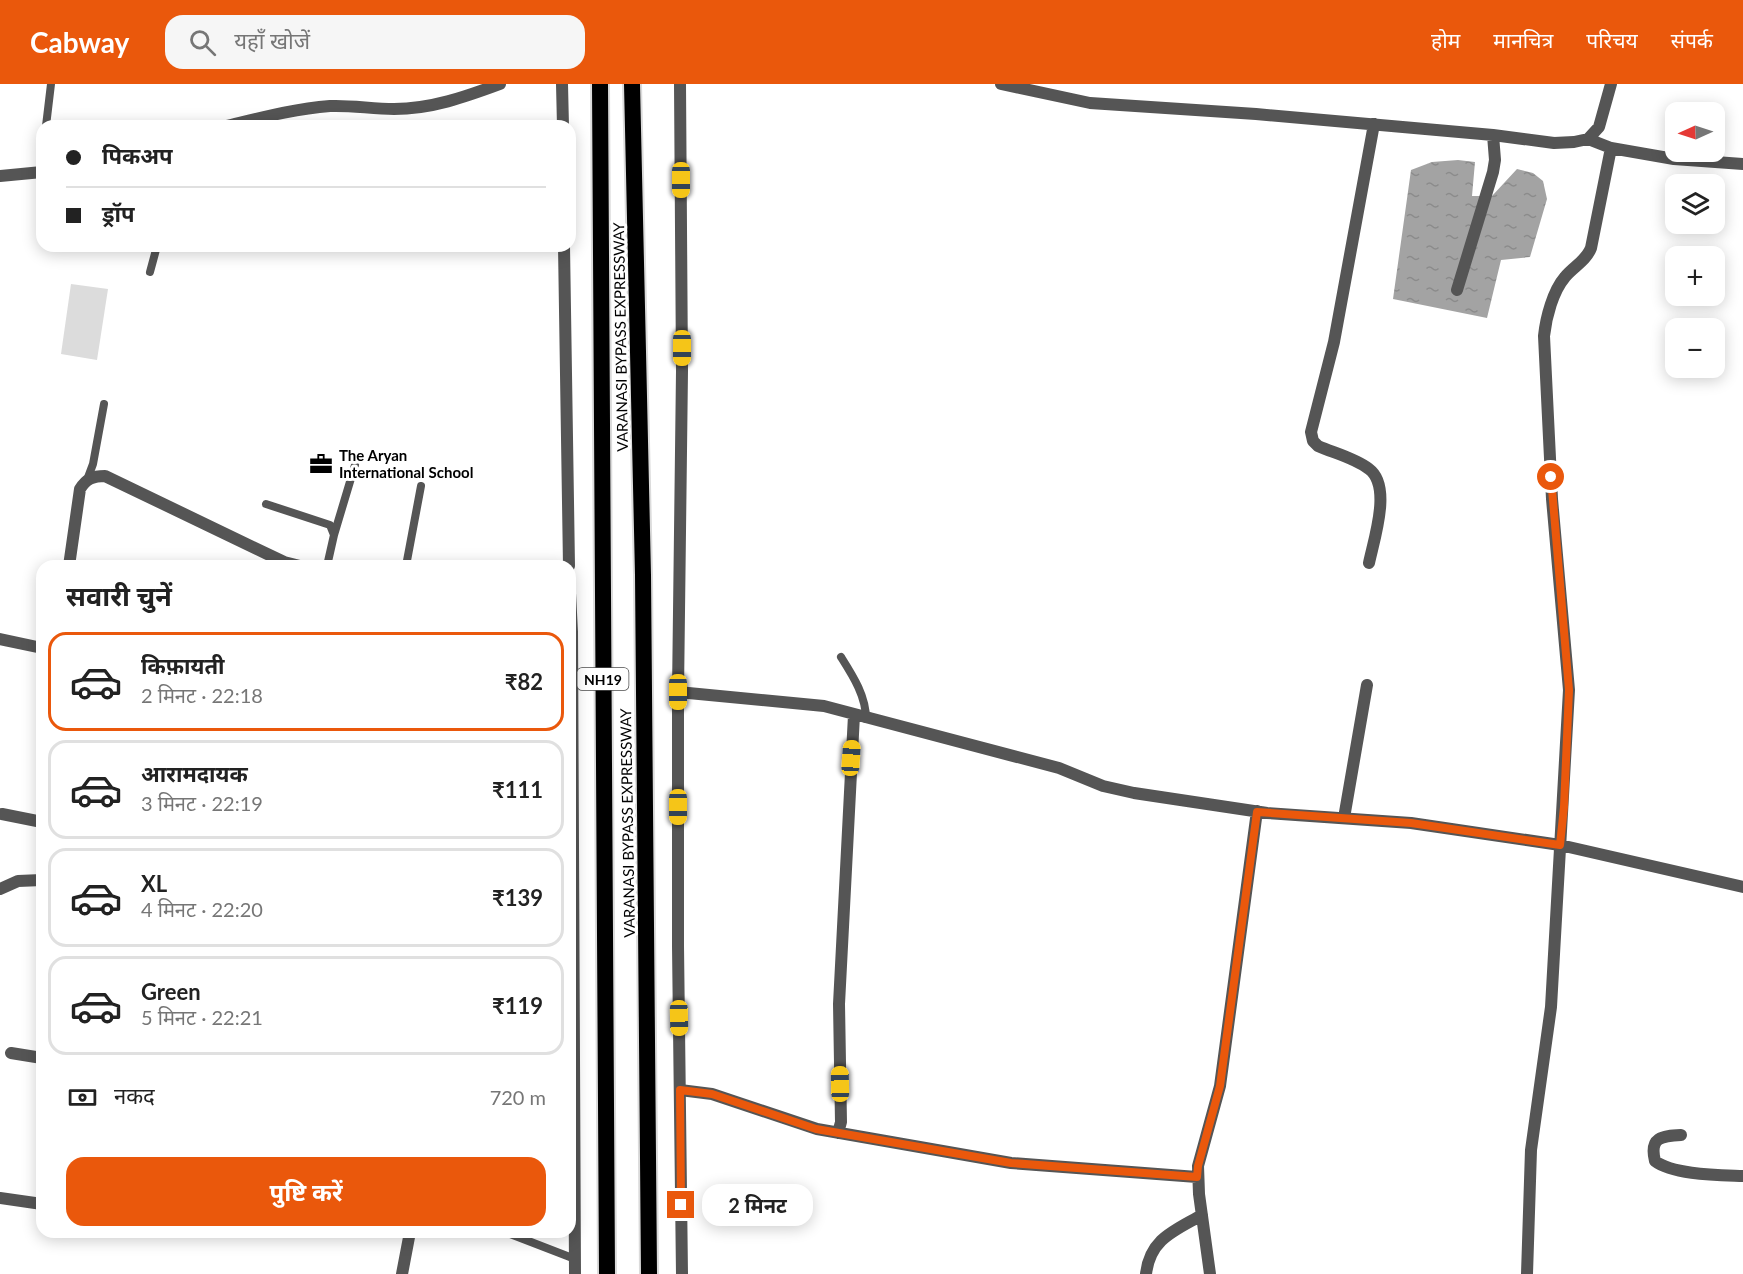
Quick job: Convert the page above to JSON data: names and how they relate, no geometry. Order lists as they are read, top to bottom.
{
  "streets": {
    "highway": ["VARANASI BYPASS EXPRESSWAY", "NH19"]
  },
  "places": {
    "office": ["The Aryan International School"]
  },
  "north": "left",
  "page": {
    "header": "Cabway",
    "search": "यहाँ खोजें",
    "nav": [
      "होम",
      "मानचित्र",
      "परिचय",
      "संपर्क"
    ],
    "map_buttons": ["+", "−"],
    "banner": ["पिकअप", "ड्रॉप"],
    "heading": "सवारी चुनें",
    "list": [
      {
        "name": "किफ़ायती",
        "note": "2 मिनट · 22:18",
        "value": "₹82"
      },
      {
        "name": "आरामदायक",
        "note": "3 मिनट · 22:19",
        "value": "₹111"
      },
      {
        "name": "XL",
        "note": "4 मिनट · 22:20",
        "value": "₹139"
      },
      {
        "name": "Green",
        "note": "5 मिनट · 22:21",
        "value": "₹119"
      }
    ],
    "pay": ["नकद", "720 m"],
    "buttons": "पुष्टि करें",
    "bubble": "2 मिनट"
  }
}
